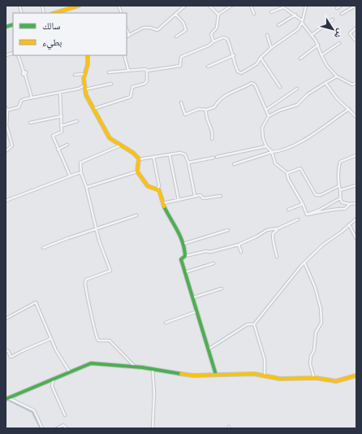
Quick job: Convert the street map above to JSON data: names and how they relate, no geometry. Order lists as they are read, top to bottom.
{
  "legend": ["سالك", "بطيء"],
  "north": "bottom right"
}
